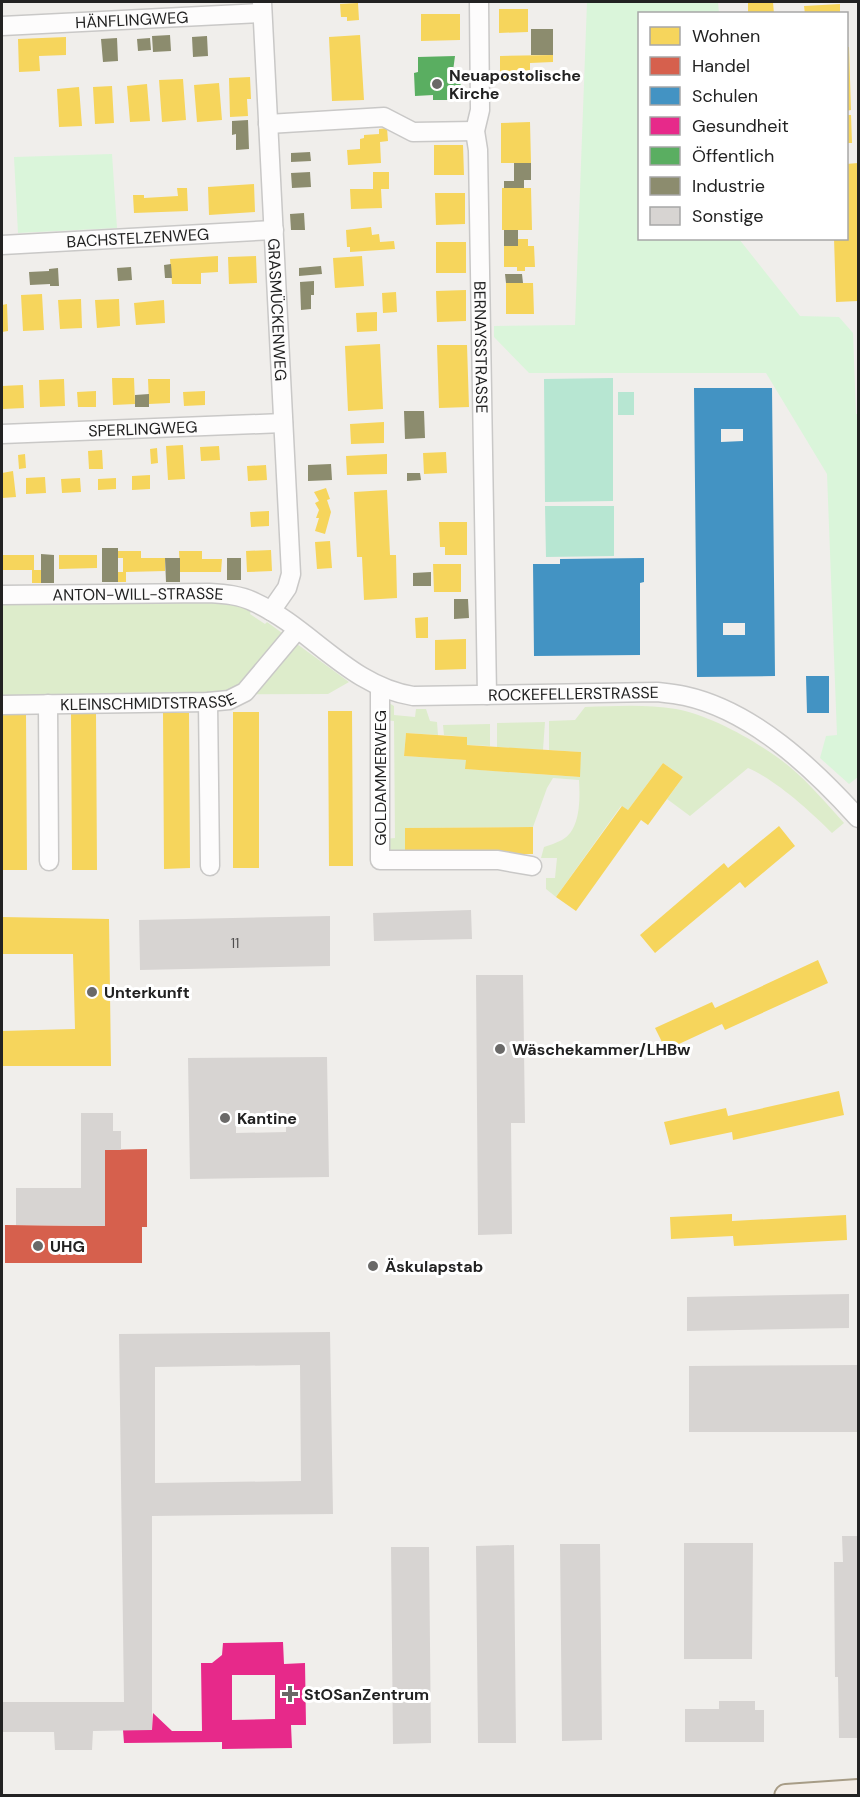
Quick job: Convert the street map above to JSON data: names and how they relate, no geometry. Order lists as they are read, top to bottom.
{
  "streets": {
    "street": [
      "HÄNFLINGWEG",
      "BACHSTELZENWEG",
      "GRASMÜCKENWEG",
      "BERNAYSSTRASSE",
      "SPERLINGWEG",
      "ANTON-WILL-STRASSE",
      "ROCKEFELLERSTRASSE",
      "KLEINSCHMIDTSTRASSE",
      "GOLDAMMERWEG"
    ]
  },
  "crossings": [
    ["HÄNFLINGWEG", "GRASMÜCKENWEG"],
    ["BACHSTELZENWEG", "GRASMÜCKENWEG"],
    ["GRASMÜCKENWEG", "SPERLINGWEG"],
    ["GRASMÜCKENWEG", "ANTON-WILL-STRASSE"],
    ["GRASMÜCKENWEG", "ROCKEFELLERSTRASSE"],
    ["BERNAYSSTRASSE", "ROCKEFELLERSTRASSE"],
    ["ANTON-WILL-STRASSE", "ROCKEFELLERSTRASSE"],
    ["ROCKEFELLERSTRASSE", "KLEINSCHMIDTSTRASSE"],
    ["ROCKEFELLERSTRASSE", "GOLDAMMERWEG"]
  ],
  "places": {
    "other": [
      "Neuapostolische Kirche",
      "Unterkunft",
      "Wäschekammer/LHBw",
      "Kantine",
      "UHG",
      "Äskulapstab"
    ],
    "health": ["StOSanZentrum"]
  },
  "house_numbers": ["11"],
  "legend": [
    "Wohnen",
    "Handel",
    "Schulen",
    "Gesundheit",
    "Öffentlich",
    "Industrie",
    "Sonstige"
  ]
}
